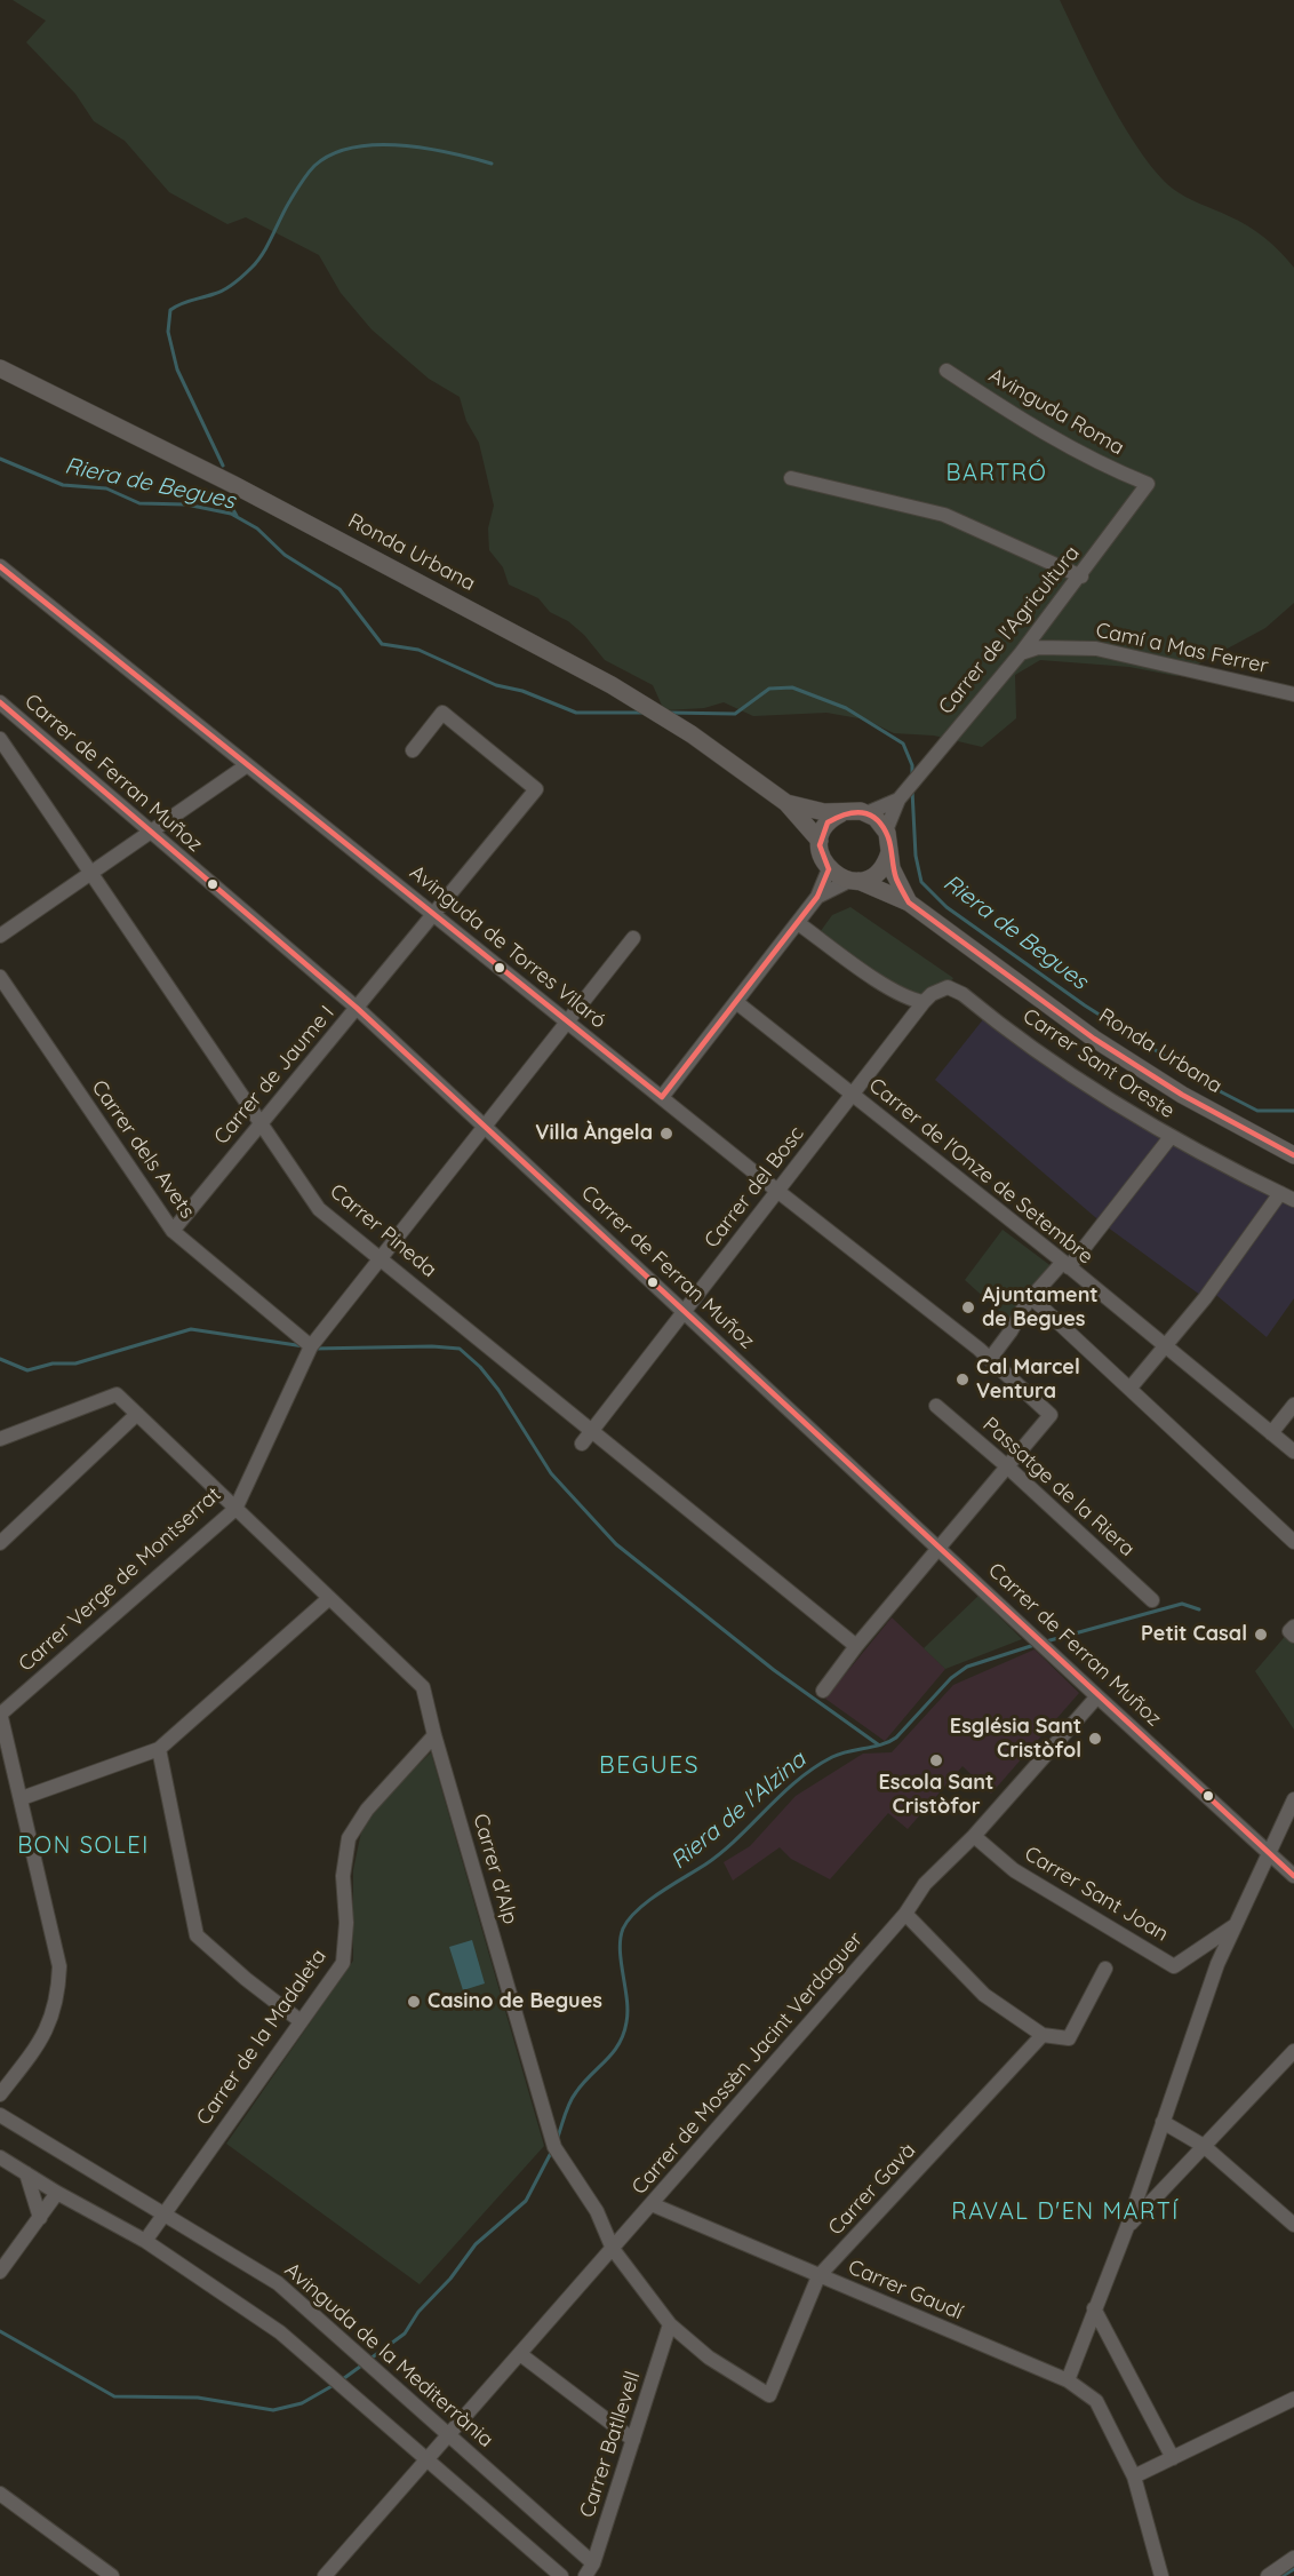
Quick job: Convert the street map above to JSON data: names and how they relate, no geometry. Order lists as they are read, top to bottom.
{
  "streets": {
    "main road": ["Ronda Urbana"],
    "street": [
      "Avinguda Roma",
      "Carrer de l'Agricultura",
      "Camí a Mas Ferrer",
      "Carrer de Ferran Muñoz",
      "Avinguda de Torres Vilaró",
      "Carrer Sant Oreste",
      "Carrer de Jaume I",
      "Carrer dels Avets",
      "Carrer de l'Onze de Setembre",
      "Carrer del Bosc",
      "Carrer Pineda",
      "Passatge de la Riera",
      "Carrer Verge de Montserrat",
      "Carrer d'Alp",
      "Carrer Sant Joan",
      "Carrer de la Madaleta",
      "Carrer de Mossèn Jacint Verdaguer",
      "Carrer Gavà",
      "Carrer Gaudí",
      "Avinguda de la Mediterrània",
      "Carrer Batllevell"
    ]
  },
  "crossings": [
    ["Avinguda Roma", "Carrer de l'Agricultura"],
    ["Ronda Urbana", "Carrer de l'Agricultura"],
    ["Carrer de l'Agricultura", "Camí a Mas Ferrer"],
    ["Carrer de Ferran Muñoz", "Carrer de Jaume I"],
    ["Carrer de Ferran Muñoz", "Carrer del Bosc"],
    ["Carrer de Ferran Muñoz", "Carrer Verge de Montserrat"],
    ["Carrer de Ferran Muñoz", "Carrer de Mossèn Jacint Verdaguer"],
    ["Avinguda de Torres Vilaró", "Carrer de Jaume I"],
    ["Avinguda de Torres Vilaró", "Carrer del Bosc"],
    ["Avinguda de Torres Vilaró", "Passatge de la Riera"],
    ["Avinguda de Torres Vilaró", "Carrer Verge de Montserrat"],
    ["Carrer Sant Oreste", "Carrer del Bosc"],
    ["Carrer de Jaume I", "Carrer dels Avets"],
    ["Carrer de Jaume I", "Carrer Pineda"],
    ["Carrer dels Avets", "Carrer Verge de Montserrat"],
    ["Carrer de l'Onze de Setembre", "Carrer del Bosc"],
    ["Carrer del Bosc", "Carrer Pineda"],
    ["Carrer Pineda", "Carrer Verge de Montserrat"],
    ["Carrer Verge de Montserrat", "Carrer d'Alp"],
    ["Carrer d'Alp", "Carrer de la Madaleta"],
    ["Carrer d'Alp", "Carrer de Mossèn Jacint Verdaguer"],
    ["Carrer d'Alp", "Carrer Gavà"],
    ["Carrer d'Alp", "Carrer Batllevell"],
    ["Carrer Sant Joan", "Carrer de Mossèn Jacint Verdaguer"],
    ["Carrer de la Madaleta", "Avinguda de la Mediterrània"],
    ["Carrer de Mossèn Jacint Verdaguer", "Carrer Gaudí"],
    ["Carrer de Mossèn Jacint Verdaguer", "Avinguda de la Mediterrània"],
    ["Carrer Gavà", "Carrer Gaudí"],
    ["Avinguda de la Mediterrània", "Carrer Batllevell"]
  ],
  "districts": [
    "BARTRÓ",
    "BEGUES",
    "BON SOLEI",
    "RAVAL D'EN MARTÍ"
  ],
  "water": ["Riera de Begues", "Riera de l'Alzina"],
  "places": [
    "Villa Àngela",
    "Ajuntament de Begues",
    "Cal Marcel Ventura",
    "Petit Casal",
    "Església Sant Cristòfol",
    "Escola Sant Cristòfor",
    "Casino de Begues"
  ]
}
